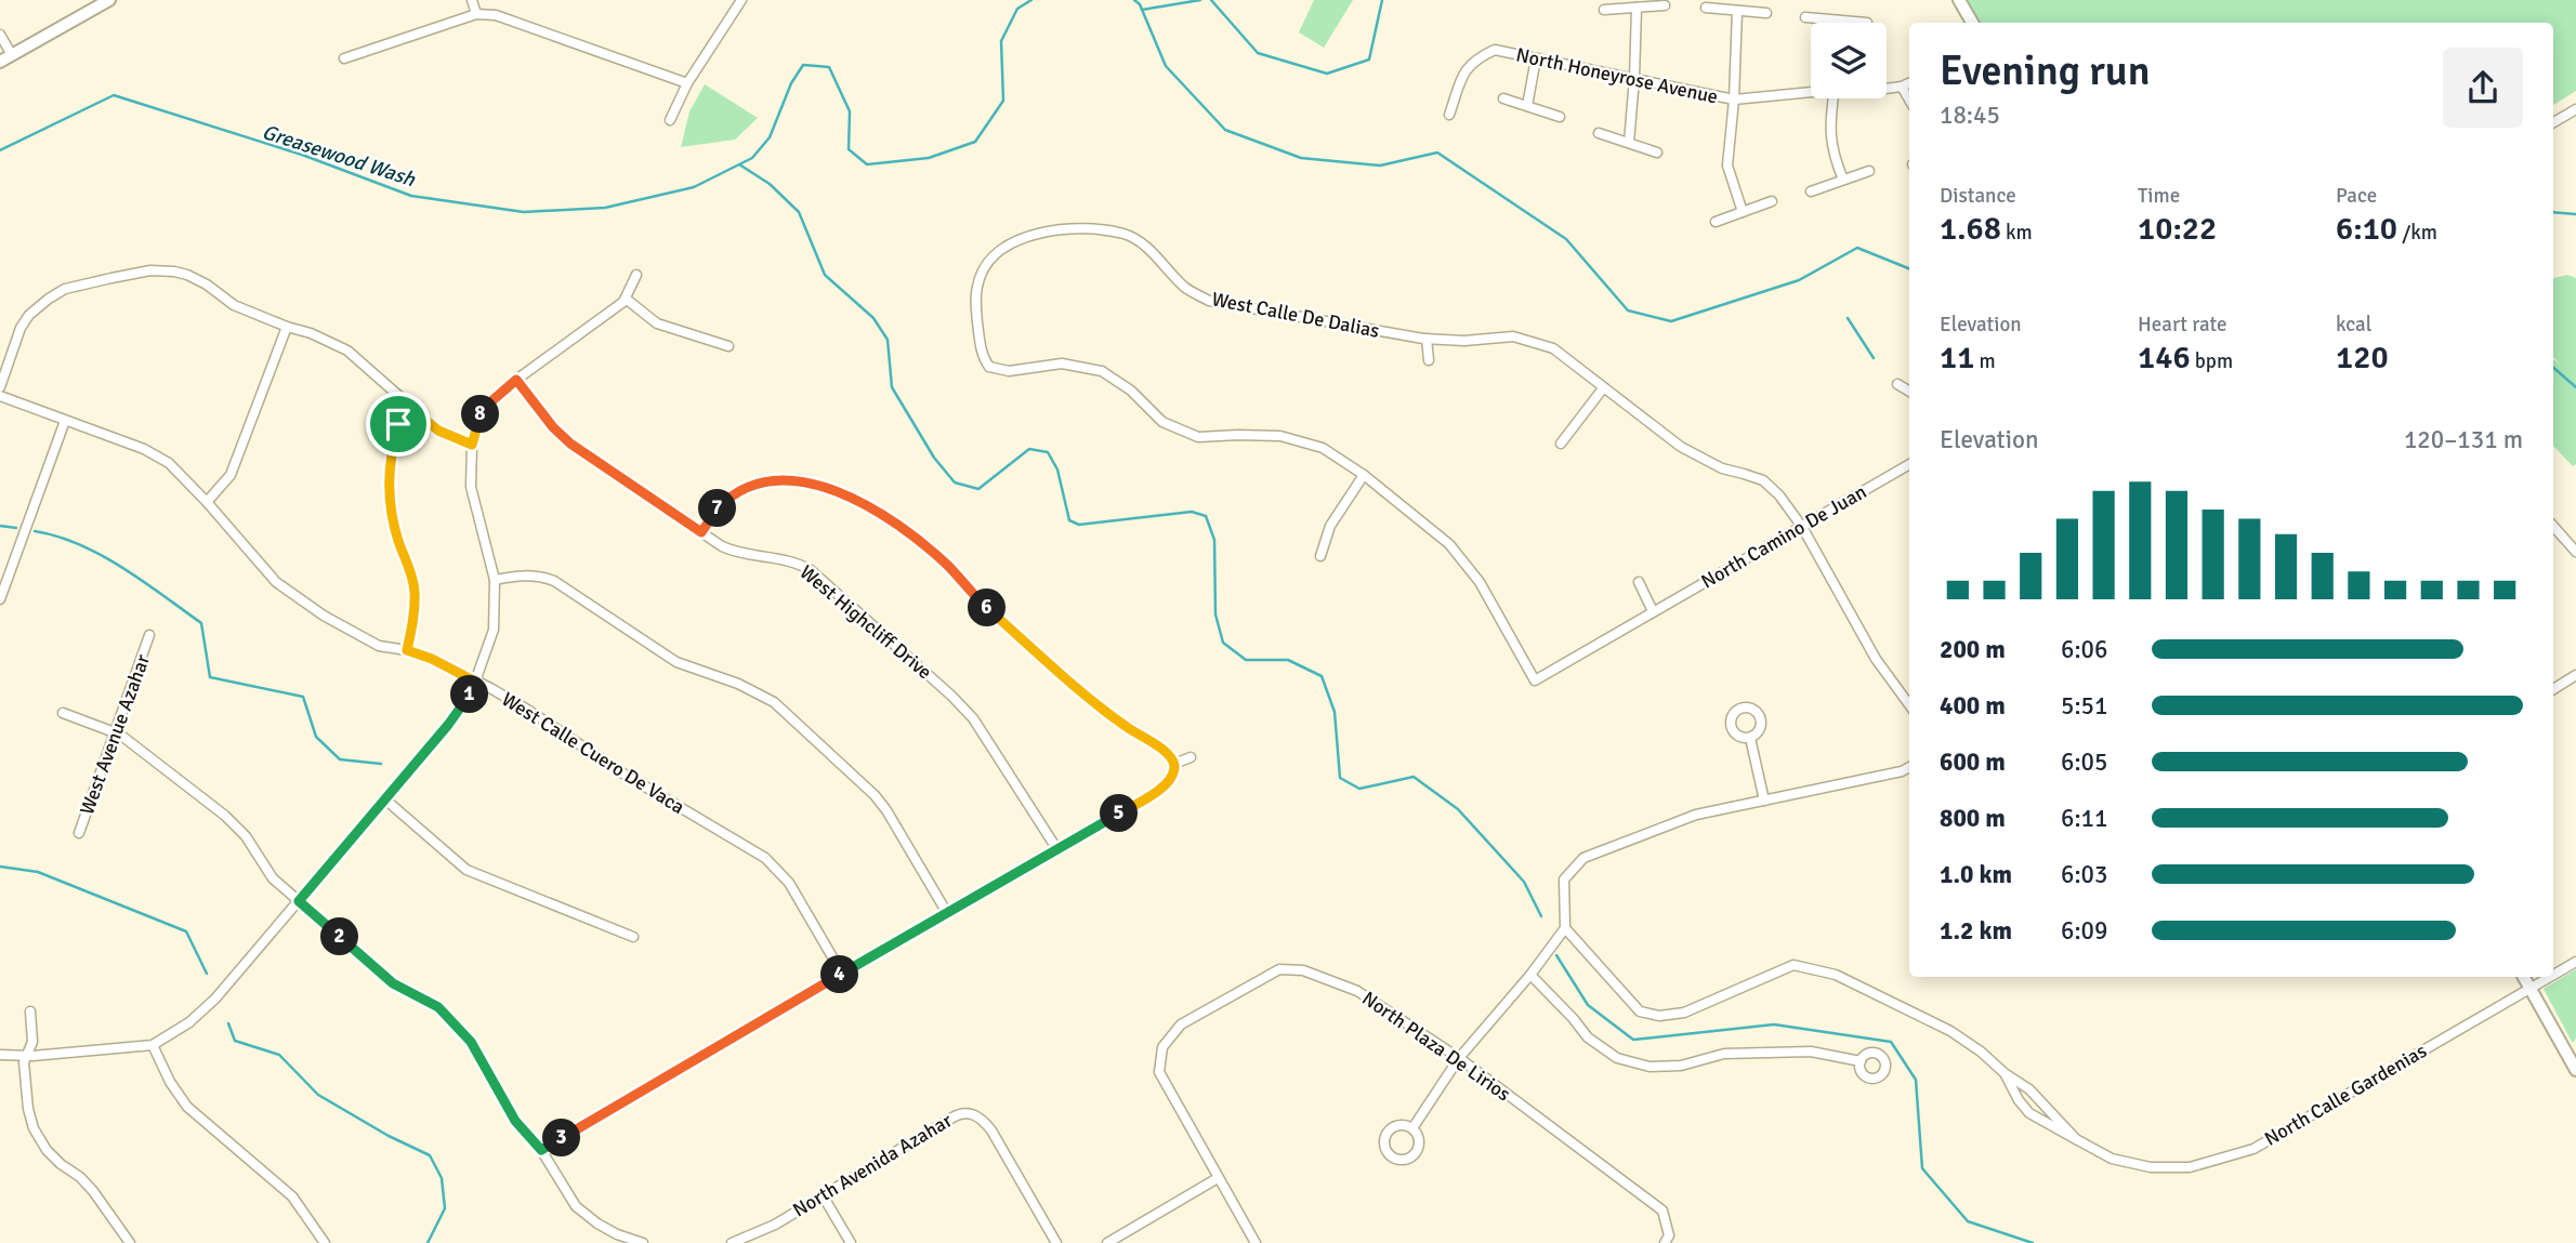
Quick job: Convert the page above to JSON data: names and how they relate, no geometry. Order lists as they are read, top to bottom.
{
  "streets": {
    "street": [
      "North Honeyrose Avenue",
      "West Calle De Dalias",
      "North Camino De Juan",
      "West Highcliff Drive",
      "West Avenue Azahar",
      "West Calle Cuero De Vaca",
      "North Plaza De Lirios",
      "North Calle Gardenias",
      "North Avenida Azahar"
    ]
  },
  "crossings": [
    ["West Calle De Dalias", "North Camino De Juan"]
  ],
  "water": ["Greasewood Wash"],
  "page": {
    "heading": ["Evening run", "18:45"],
    "stats": [
      ["Distance", "1.68 km"],
      ["Time", "10:22"],
      ["Pace", "6:10 /km"],
      ["Elevation", "11 m"],
      ["Heart rate", "146 bpm"],
      ["kcal", "120"]
    ],
    "pins": [
      "8",
      "7",
      "6",
      "1",
      "5",
      "2",
      "4",
      "3"
    ],
    "chart": ["Elevation", "120–131 m"],
    "list": [
      {
        "name": "200 m",
        "note": "6:06"
      },
      {
        "name": "400 m",
        "note": "5:51"
      },
      {
        "name": "600 m",
        "note": "6:05"
      },
      {
        "name": "800 m",
        "note": "6:11"
      },
      {
        "name": "1.0 km",
        "note": "6:03"
      },
      {
        "name": "1.2 km",
        "note": "6:09"
      }
    ]
  }
}
